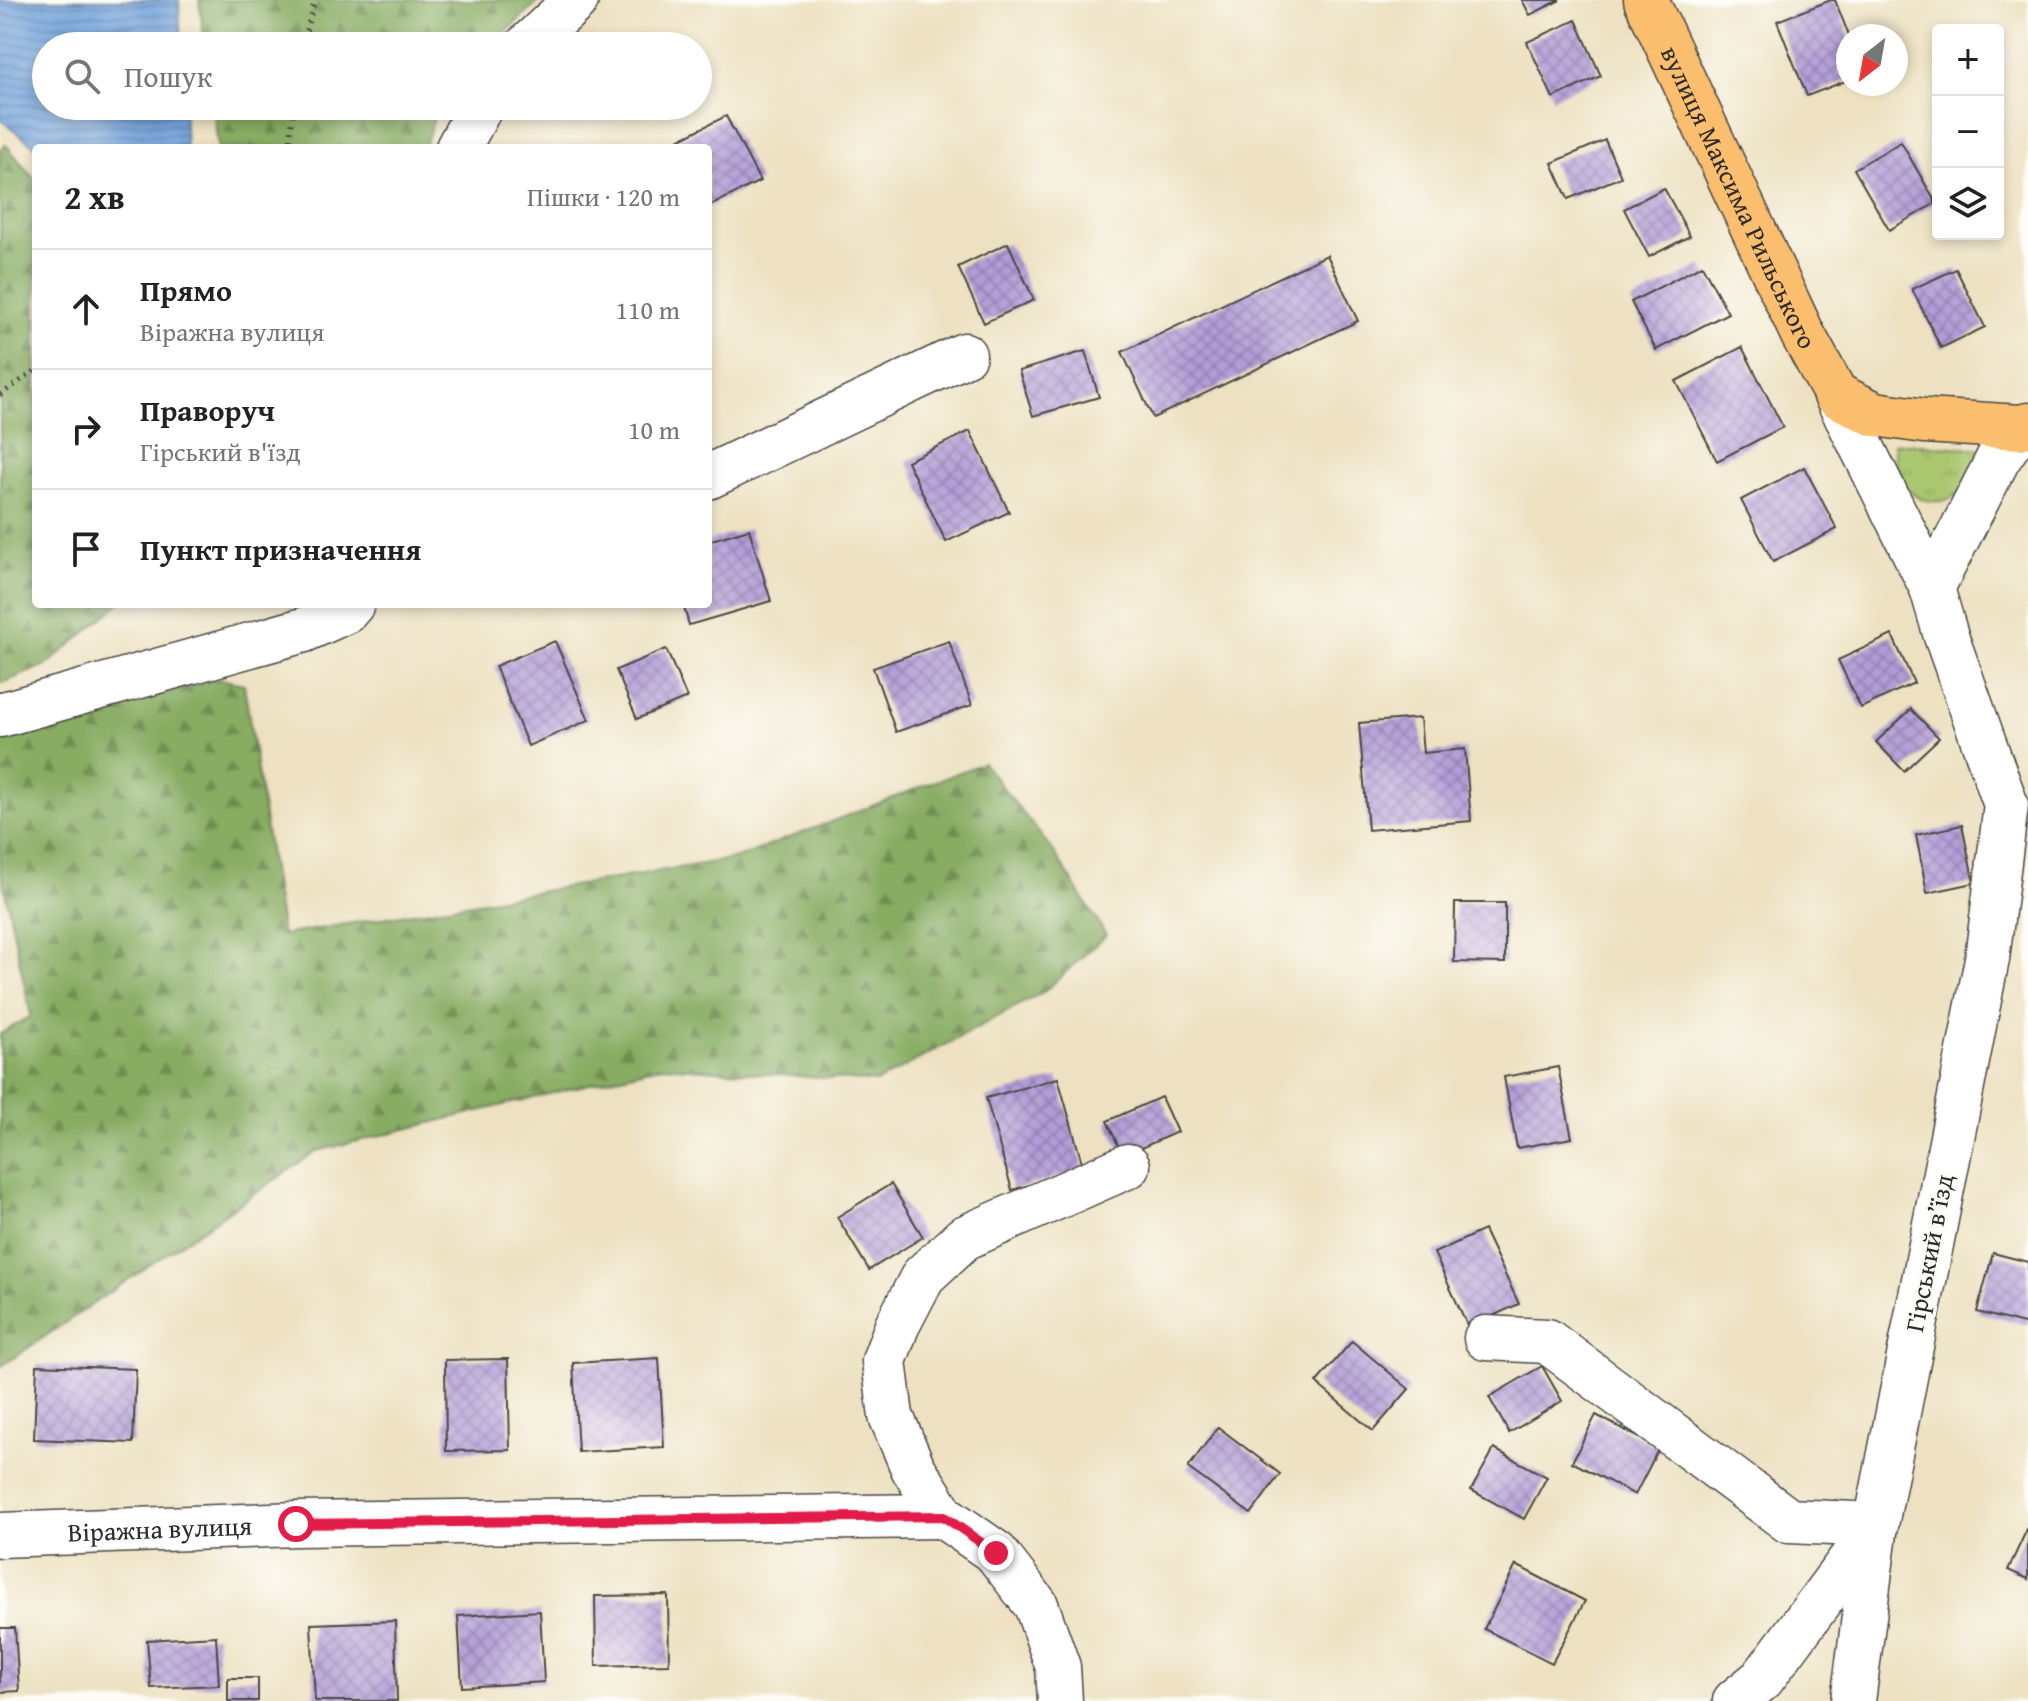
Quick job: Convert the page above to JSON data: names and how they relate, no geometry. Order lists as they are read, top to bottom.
{
  "streets": {
    "main road": ["вулиця Максима Рильського"],
    "street": ["Гірський в’їзд", "Віражна вулиця"]
  },
  "crossings": [
    ["вулиця Максима Рильського", "Гірський в’їзд"]
  ],
  "north": "bottom left",
  "page": {
    "map_buttons": ["+", "−"],
    "search": "Пошук",
    "heading": ["2 хв", "Пішки · 120 m"],
    "list": [
      ["Прямо", "Віражна вулиця", "110 m"],
      ["Праворуч", "Гірський в'їзд", "10 m"],
      "Пункт призначення"
    ]
  }
}
